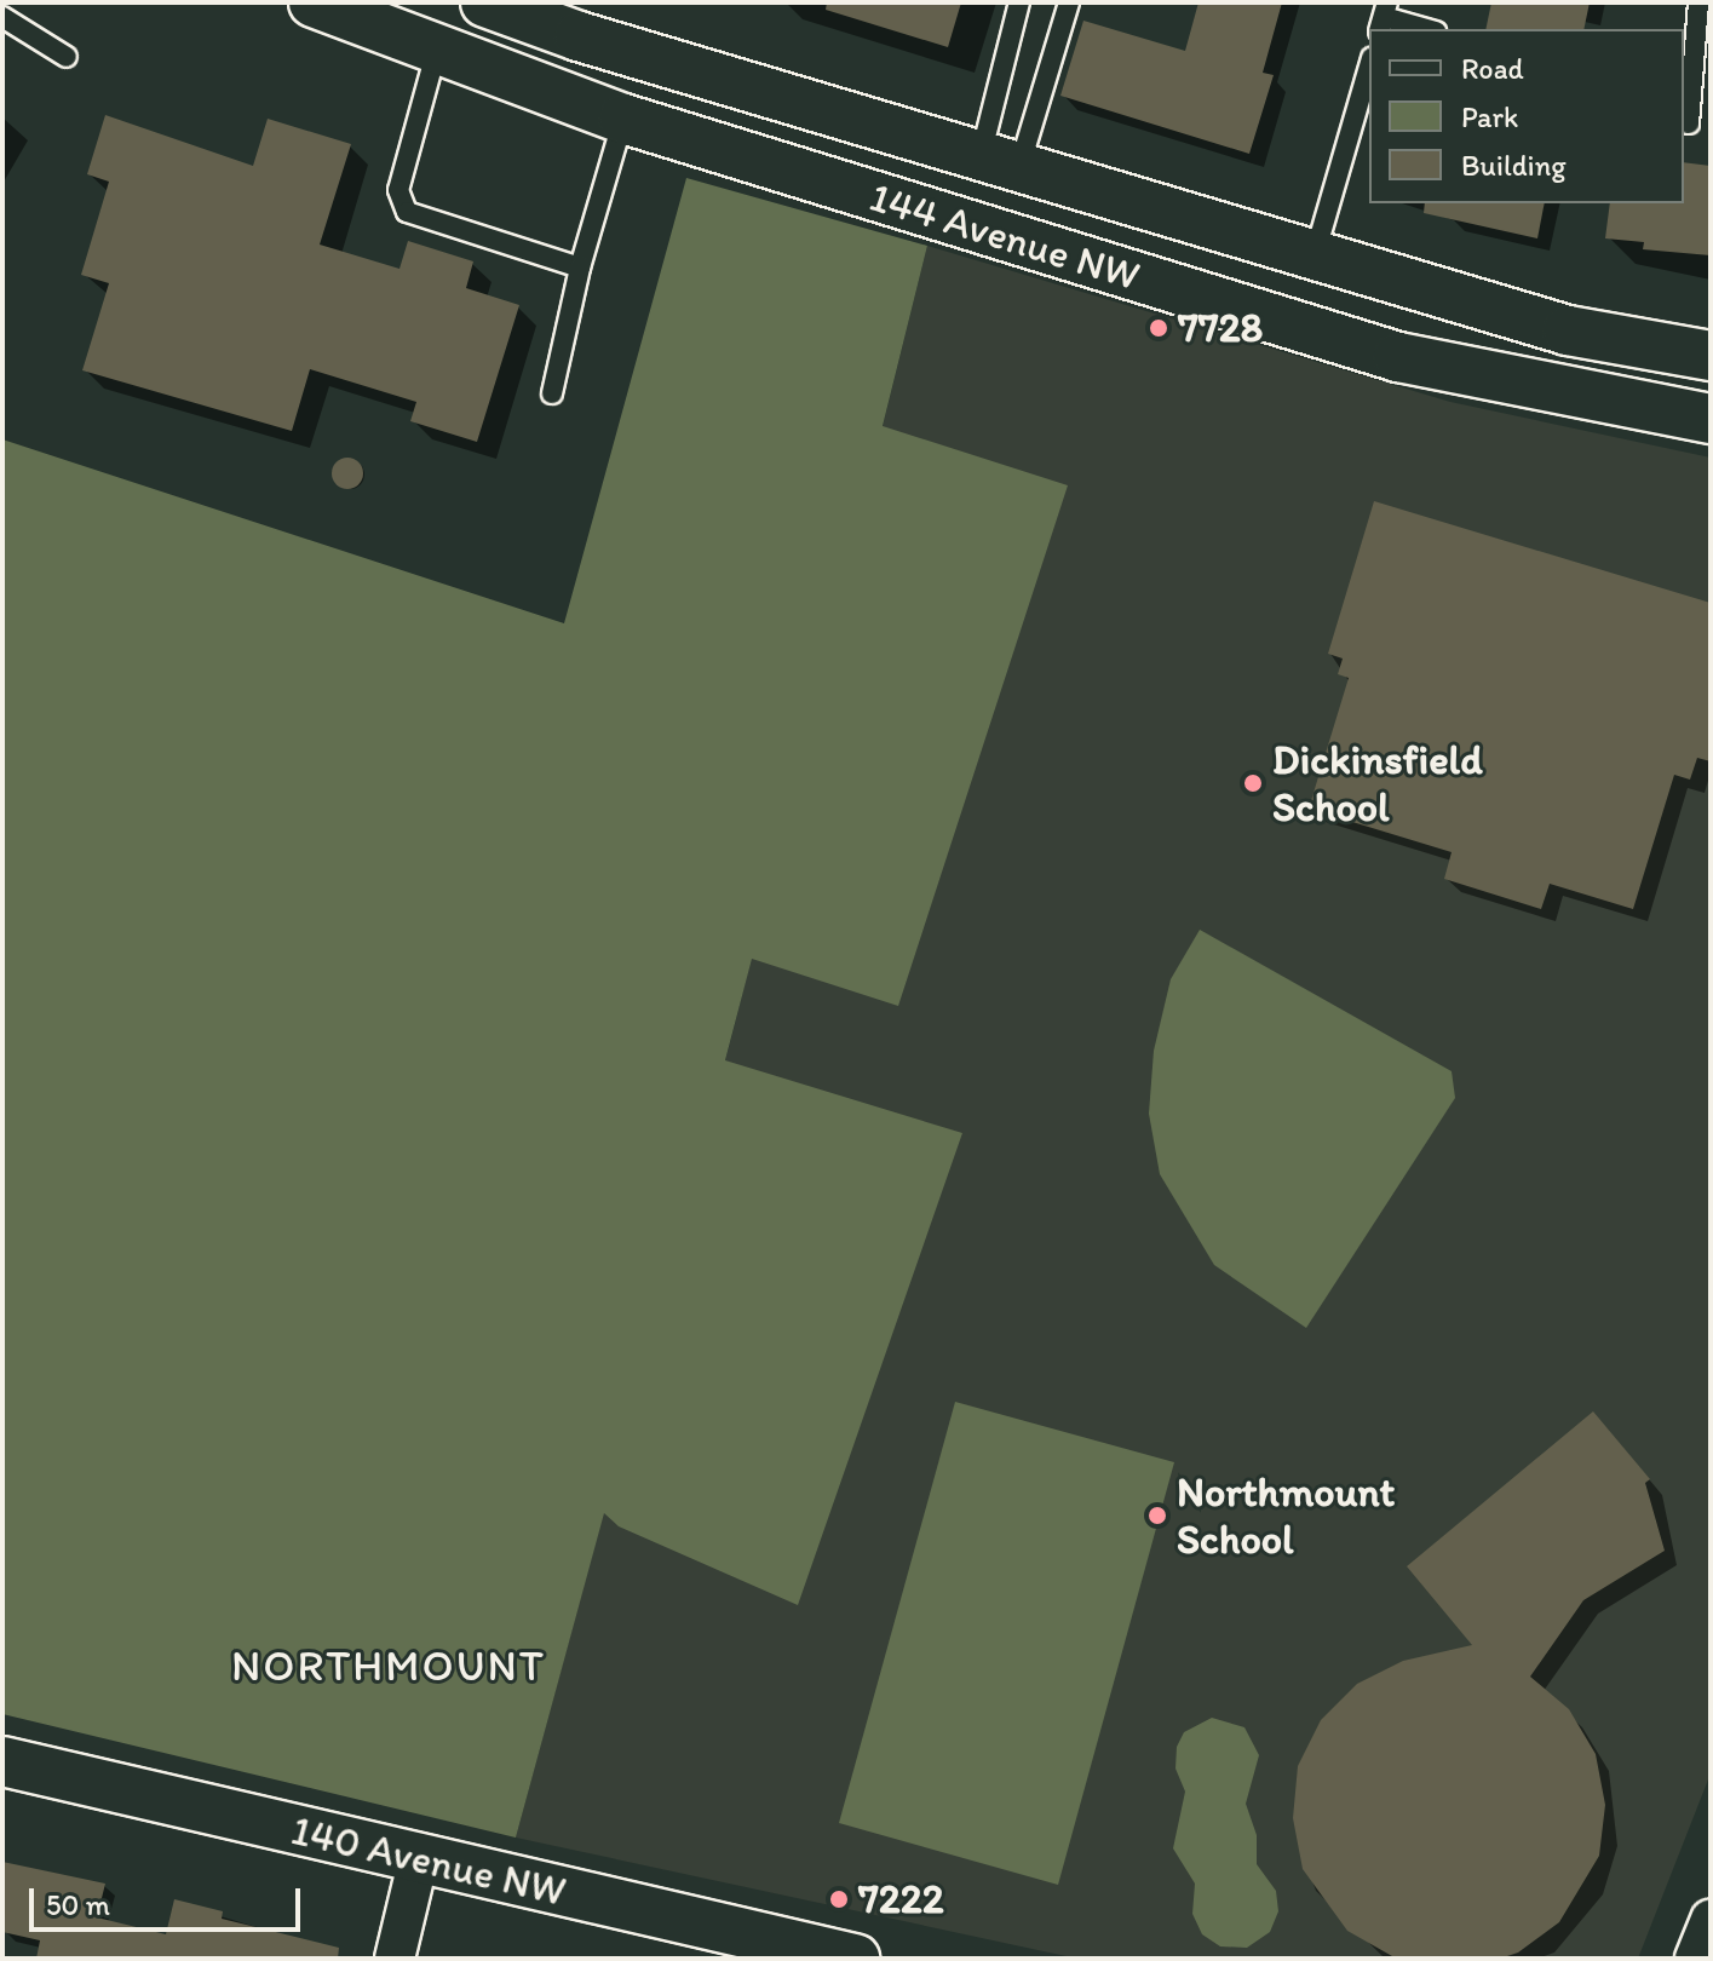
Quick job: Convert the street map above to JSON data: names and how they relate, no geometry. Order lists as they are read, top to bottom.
{
  "streets": {
    "street": ["144 Avenue NW", "140 Avenue NW"]
  },
  "districts": ["NORTHMOUNT"],
  "places": [
    "7728",
    "Dickinsfield School",
    "Northmount School",
    "7222"
  ],
  "legend": ["Road", "Park", "Building"],
  "scale_bar": "50 m"
}
